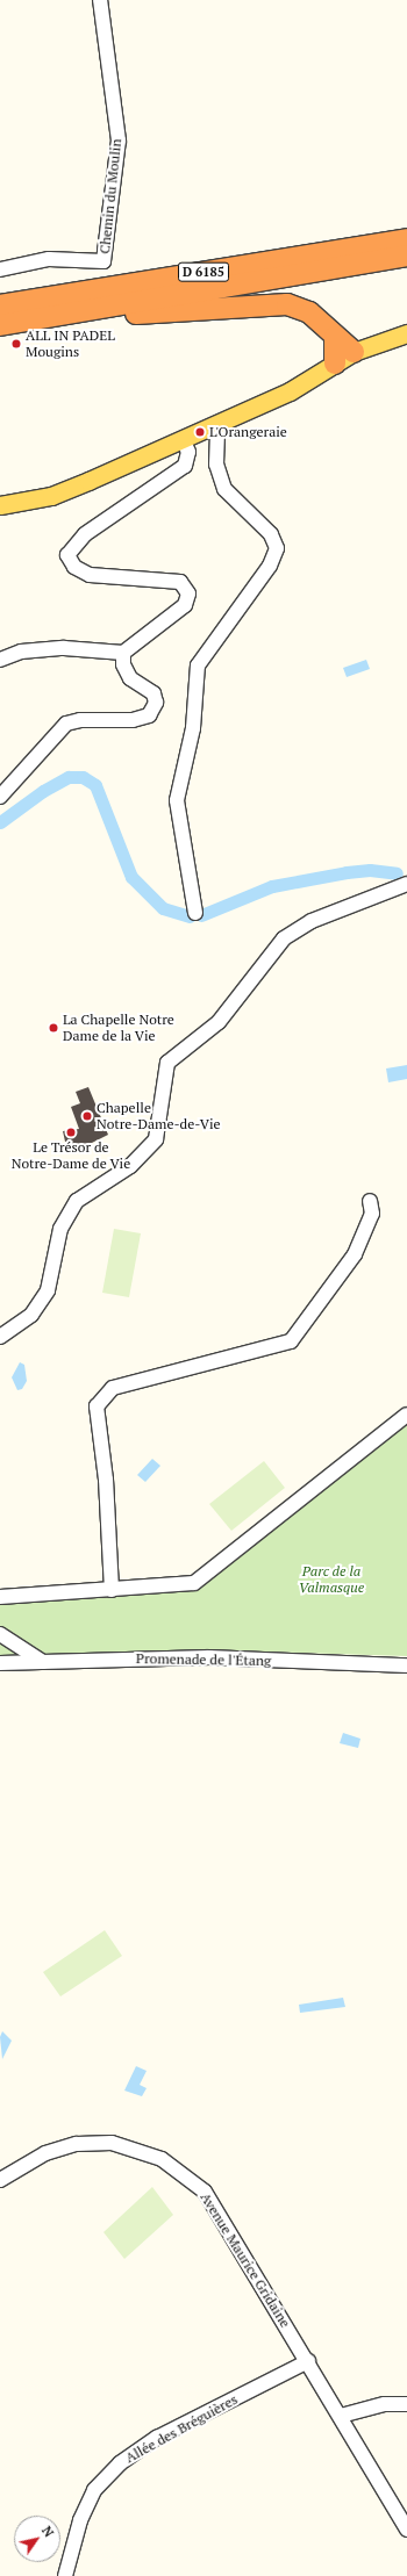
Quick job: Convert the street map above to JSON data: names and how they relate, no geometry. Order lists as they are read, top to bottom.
{
  "streets": {
    "highway": ["D 6185"],
    "street": [
      "Chemin du Moulin",
      "Promenade de l'Étang",
      "Avenue Maurice Gridaine",
      "Allée des Bréguières"
    ]
  },
  "crossings": [
    ["Avenue Maurice Gridaine", "Allée des Bréguières"]
  ],
  "parks": ["Parc de la Valmasque"],
  "places": [
    "ALL IN PADEL Mougins",
    "L'Orangeraie",
    "La Chapelle Notre Dame de la Vie",
    "Chapelle Notre-Dame-de-Vie",
    "Le Trésor de Notre-Dame de Vie"
  ],
  "north": "top right"
}
